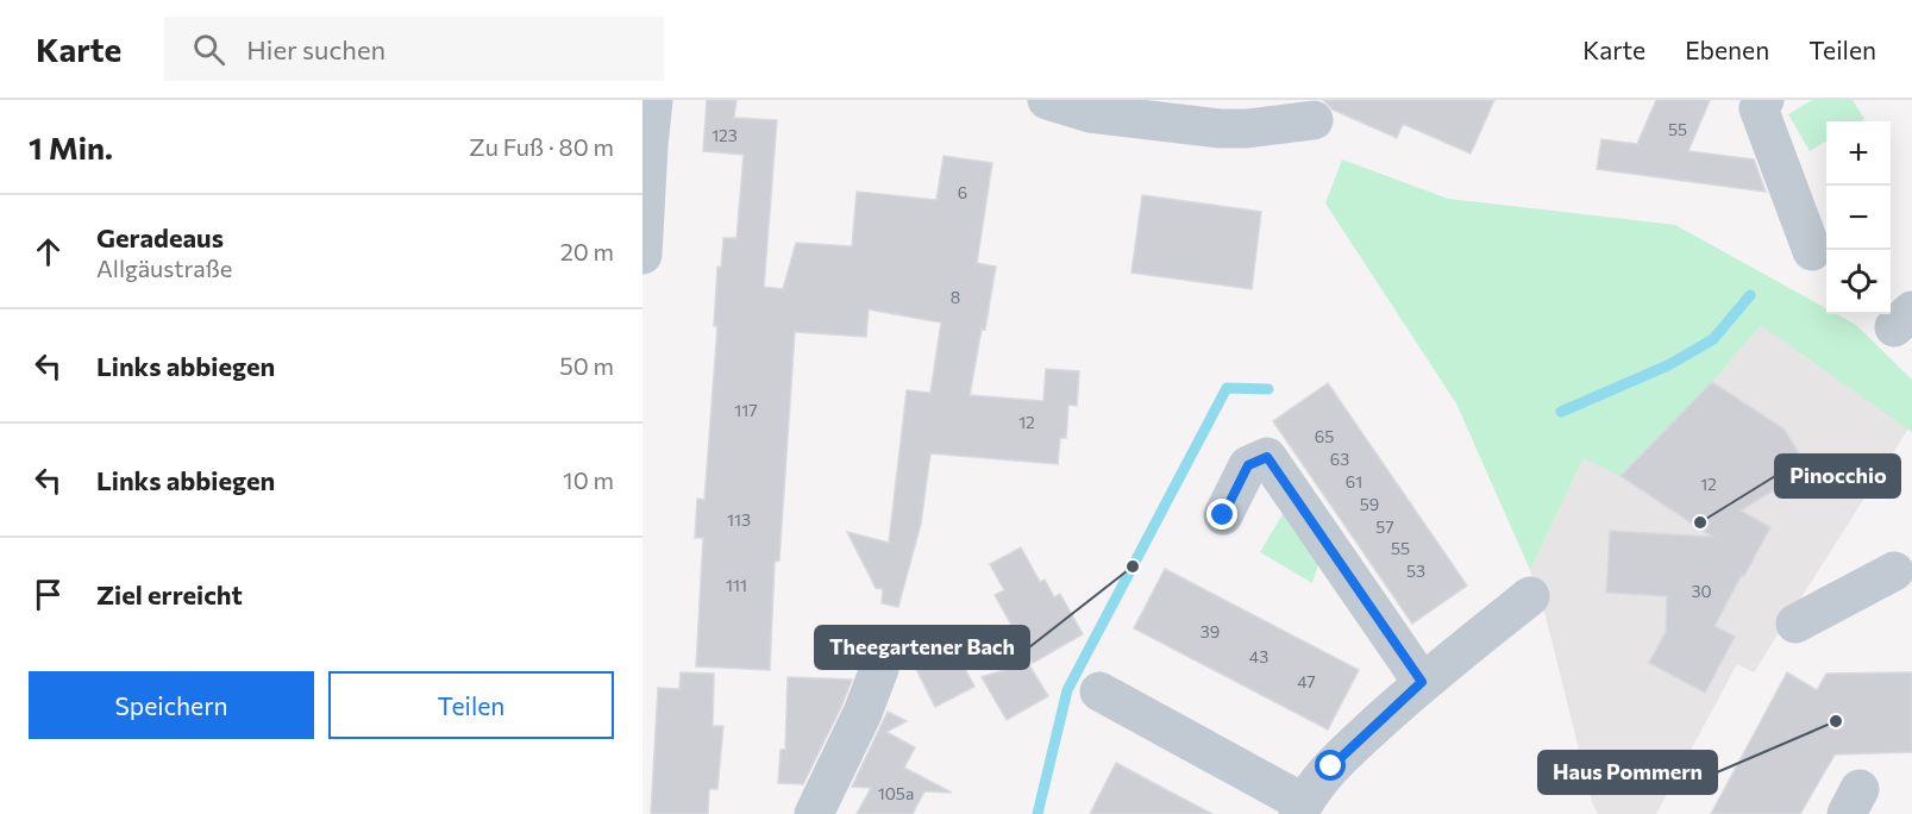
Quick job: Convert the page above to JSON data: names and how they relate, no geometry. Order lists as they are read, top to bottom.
{
  "places": ["Pinocchio", "Theegartener Bach", "Haus Pommern"],
  "house_numbers": [
    "55",
    "123",
    "6",
    "8",
    "117",
    "12",
    "65",
    "63",
    "61",
    "12",
    "59",
    "113",
    "57",
    "55",
    "53",
    "111",
    "30",
    "39",
    "43",
    "47",
    "105a"
  ],
  "page": {
    "header": "Karte",
    "search": "Hier suchen",
    "nav": ["Karte", "Ebenen", "Teilen"],
    "heading": ["1 Min.", "Zu Fuß · 80 m"],
    "map_buttons": ["+", "−"],
    "list": [
      ["Geradeaus", "Allgäustraße", "20 m"],
      ["Links abbiegen", "50 m"],
      ["Links abbiegen", "10 m"],
      "Ziel erreicht"
    ],
    "buttons": ["Speichern", "Teilen"]
  }
}
